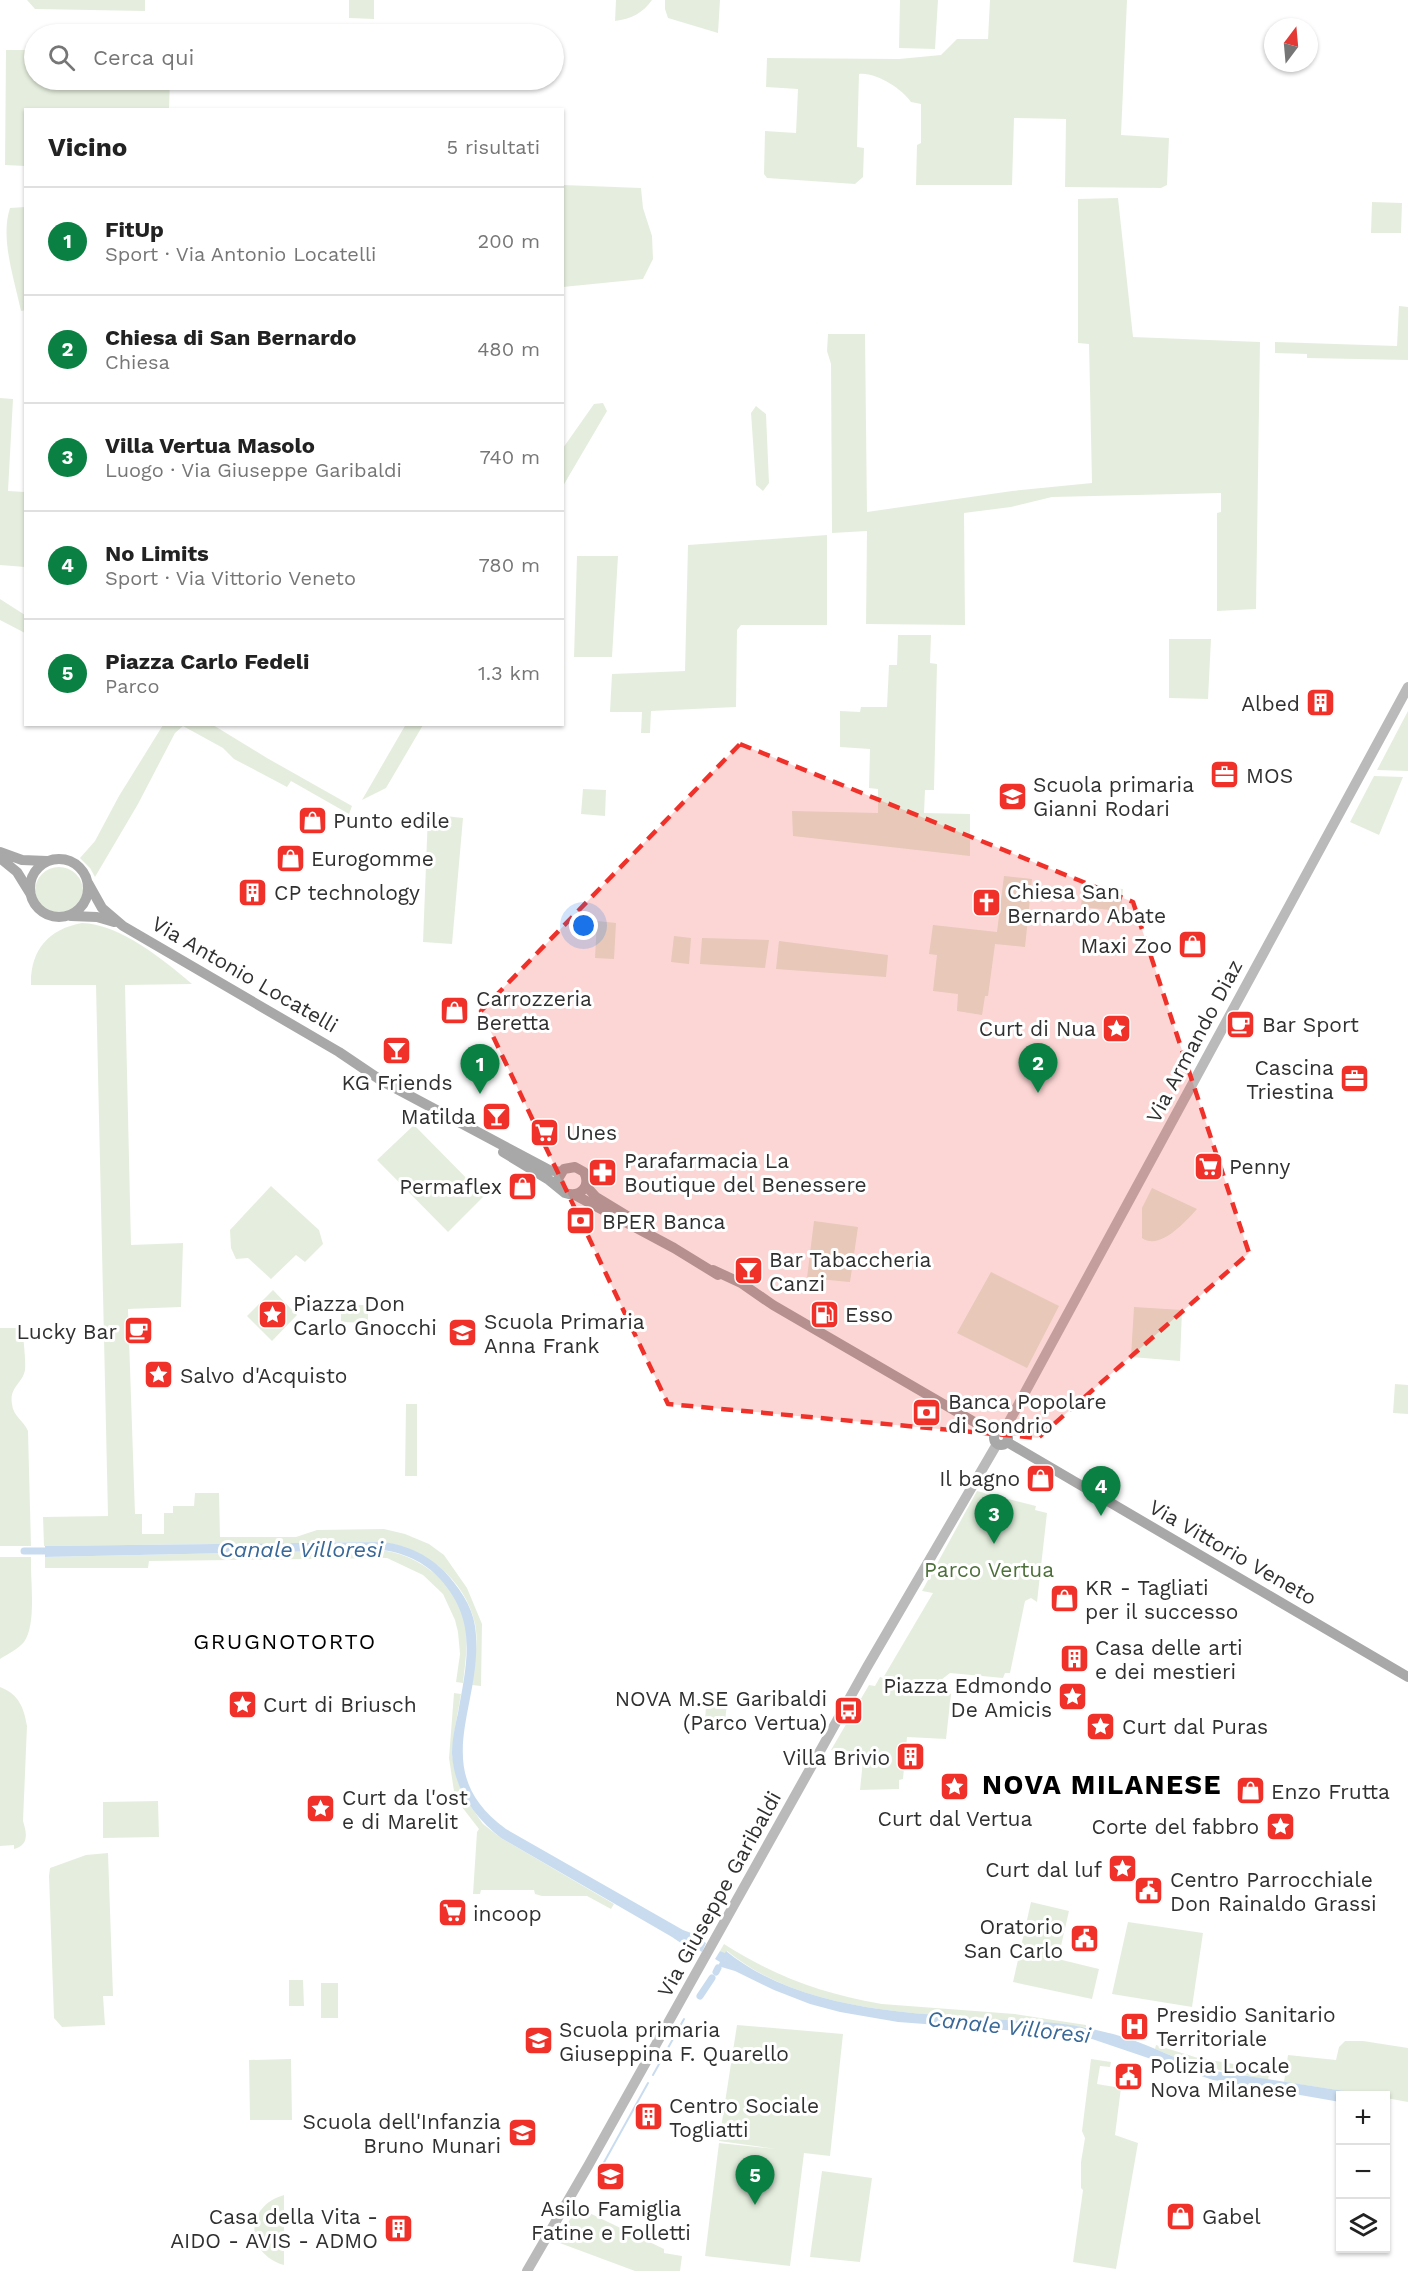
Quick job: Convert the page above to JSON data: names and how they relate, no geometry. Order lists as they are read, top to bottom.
{
  "streets": {
    "main road": [
      "Via Antonio Locatelli",
      "Via Armando Diaz",
      "Via Vittorio Veneto",
      "Via Giuseppe Garibaldi"
    ]
  },
  "crossings": [
    ["Via Armando Diaz", "Via Vittorio Veneto"],
    ["Via Armando Diaz", "Via Giuseppe Garibaldi"],
    ["Via Vittorio Veneto", "Via Giuseppe Garibaldi"]
  ],
  "districts": ["GRUGNOTORTO", "NOVA MILANESE"],
  "water": ["Canale Villoresi"],
  "parks": ["Parco Vertua"],
  "places": {
    "building": [
      "Albed",
      "CP technology",
      "Casa delle arti e dei mestieri",
      "Villa Brivio",
      "Centro Sociale Togliatti",
      "Casa della Vita - AIDO - AVIS - ADMO"
    ],
    "office": ["MOS", "Cascina Triestina"],
    "school or university": [
      "Scuola primaria Gianni Rodari",
      "Scuola Primaria Anna Frank",
      "Scuola primaria Giuseppina F. Quarello",
      "Scuola dell'Infanzia Bruno Munari",
      "Asilo Famiglia Fatine e Folletti"
    ],
    "shop": [
      "Punto edile",
      "Eurogomme",
      "Maxi Zoo",
      "Carrozzeria Beretta",
      "Permaflex",
      "Il bagno",
      "KR - Tagliati per il successo",
      "Enzo Frutta",
      "Gabel"
    ],
    "church": ["Chiesa San Bernardo Abate"],
    "cafe": ["Bar Sport", "Lucky Bar"],
    "place": [
      "Curt di Nua",
      "Piazza Don Carlo Gnocchi",
      "Salvo d'Acquisto",
      "Piazza Edmondo De Amicis",
      "Curt di Briusch",
      "Curt dal Puras",
      "Curt dal Vertua",
      "Curt da l'ost e di Marelit",
      "Corte del fabbro",
      "Curt dal luf"
    ],
    "bar": ["KG Friends", "Matilda", "Bar Tabaccheria Canzi"],
    "supermarket": ["Unes", "Penny", "incoop"],
    "pharmacy": ["Parafarmacia La Boutique del Benessere"],
    "bank": ["BPER Banca", "Banca Popolare di Sondrio"],
    "fuel station": ["Esso"],
    "bus stop": ["NOVA M.SE Garibaldi (Parco Vertua)"],
    "public building": ["Centro Parrocchiale Don Rainaldo Grassi", "Oratorio San Carlo", "Polizia Locale Nova Milanese"],
    "hospital": ["Presidio Sanitario Territoriale"]
  },
  "north": "top",
  "page": {
    "search": "Cerca qui",
    "heading": ["Vicino", "5 risultati"],
    "list": [
      {
        "mark": "1",
        "name": "FitUp",
        "note": "Sport · Via Antonio Locatelli",
        "value": "200 m"
      },
      {
        "mark": "2",
        "name": "Chiesa di San Bernardo",
        "note": "Chiesa",
        "value": "480 m"
      },
      {
        "mark": "3",
        "name": "Villa Vertua Masolo",
        "note": "Luogo · Via Giuseppe Garibaldi",
        "value": "740 m"
      },
      {
        "mark": "4",
        "name": "No Limits",
        "note": "Sport · Via Vittorio Veneto",
        "value": "780 m"
      },
      {
        "mark": "5",
        "name": "Piazza Carlo Fedeli",
        "note": "Parco",
        "value": "1.3 km"
      }
    ],
    "pins": [
      "2",
      "1",
      "4",
      "3",
      "5"
    ],
    "map_buttons": ["+", "−"]
  }
}
